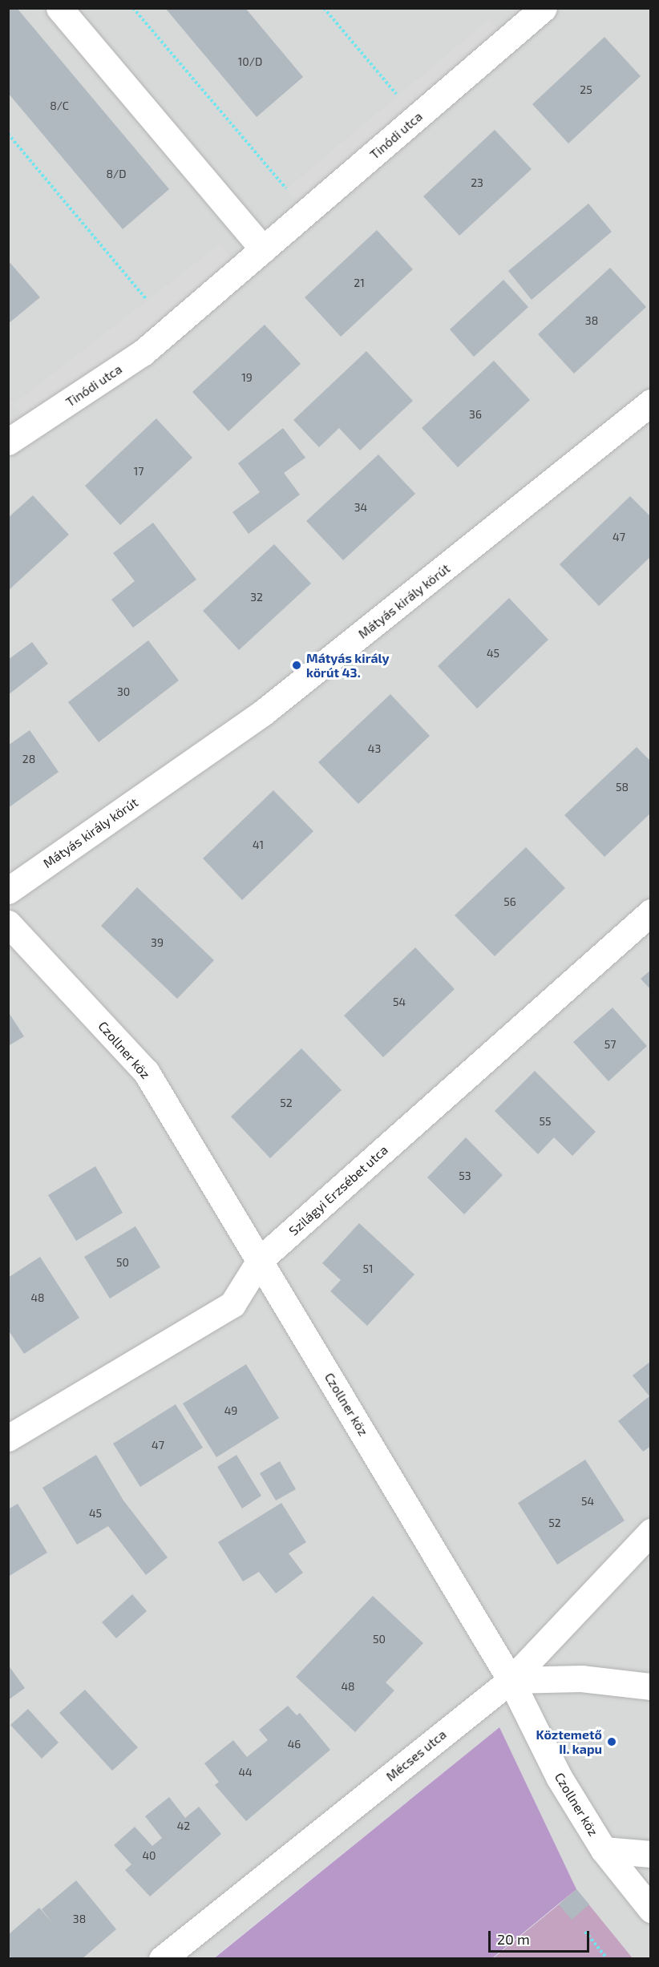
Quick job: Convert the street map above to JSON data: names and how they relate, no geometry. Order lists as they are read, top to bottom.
{
  "streets": {
    "street": [
      "Tinódi utca",
      "Mátyás király körút",
      "Czollner köz",
      "Szilágyi Erzsébet utca",
      "Mécses utca"
    ]
  },
  "crossings": [
    ["Czollner köz", "Szilágyi Erzsébet utca"],
    ["Czollner köz", "Mécses utca"]
  ],
  "places": ["Mátyás király körút 43.", "Köztemető II. kapu"],
  "house_numbers": [
    "10/D",
    "25",
    "8/C",
    "8/D",
    "23",
    "21",
    "38",
    "19",
    "36",
    "17",
    "34",
    "47",
    "32",
    "45",
    "30",
    "43",
    "28",
    "58",
    "41",
    "56",
    "39",
    "54",
    "57",
    "52",
    "55",
    "53",
    "50",
    "51",
    "48",
    "49",
    "47",
    "54",
    "45",
    "52",
    "50",
    "48",
    "46",
    "44",
    "42",
    "40",
    "38"
  ],
  "scale_bar": "20 m"
}
